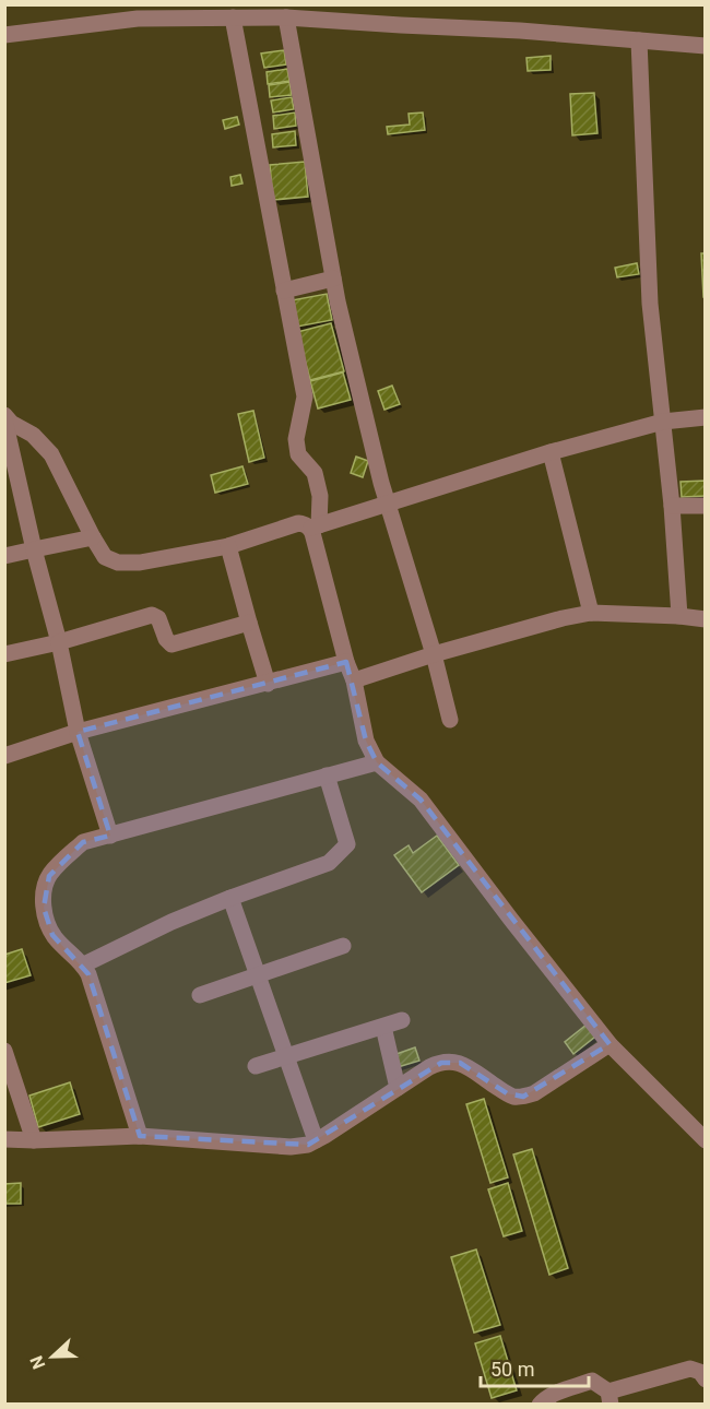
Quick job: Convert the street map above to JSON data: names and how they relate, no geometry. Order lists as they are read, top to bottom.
{
  "scale_bar": "50 m",
  "north": "left"
}
